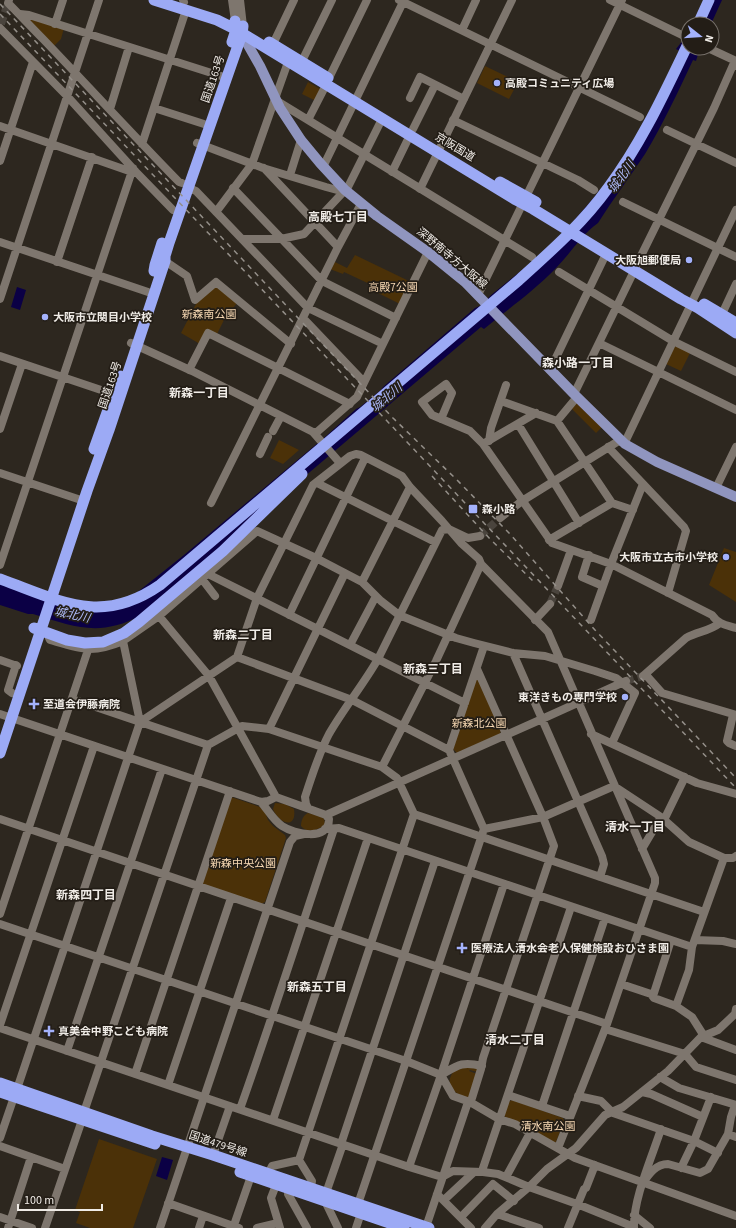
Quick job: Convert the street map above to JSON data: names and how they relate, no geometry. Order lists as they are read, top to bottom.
{
  "streets": {
    "highway": ["国道163号", "京阪国道", "国道479号線"],
    "main road": ["深野南寺方大阪線"]
  },
  "crossings": [
    ["国道163号", "京阪国道"],
    ["国道163号", "深野南寺方大阪線"],
    ["京阪国道", "深野南寺方大阪線"]
  ],
  "districts": [
    "高殿七丁目",
    "森小路一丁目",
    "新森一丁目",
    "新森二丁目",
    "新森三丁目",
    "清水一丁目",
    "新森四丁目",
    "新森五丁目",
    "清水二丁目"
  ],
  "water": ["城北川"],
  "parks": [
    "高殿7公園",
    "新森南公園",
    "新森北公園",
    "新森中央公園",
    "清水南公園"
  ],
  "places": {
    "other": [
      "高殿コミュニティ広場",
      "大阪旭郵便局",
      "大阪市立関目小学校",
      "大阪市立古市小学校",
      "東洋きもの専門学校"
    ],
    "transit": ["森小路"],
    "health": ["至道会伊藤病院", "医療法人清水会老人保健施設おひさま園", "真美会中野こども病院"]
  },
  "scale_bar": "100 m",
  "north": "right"
}
